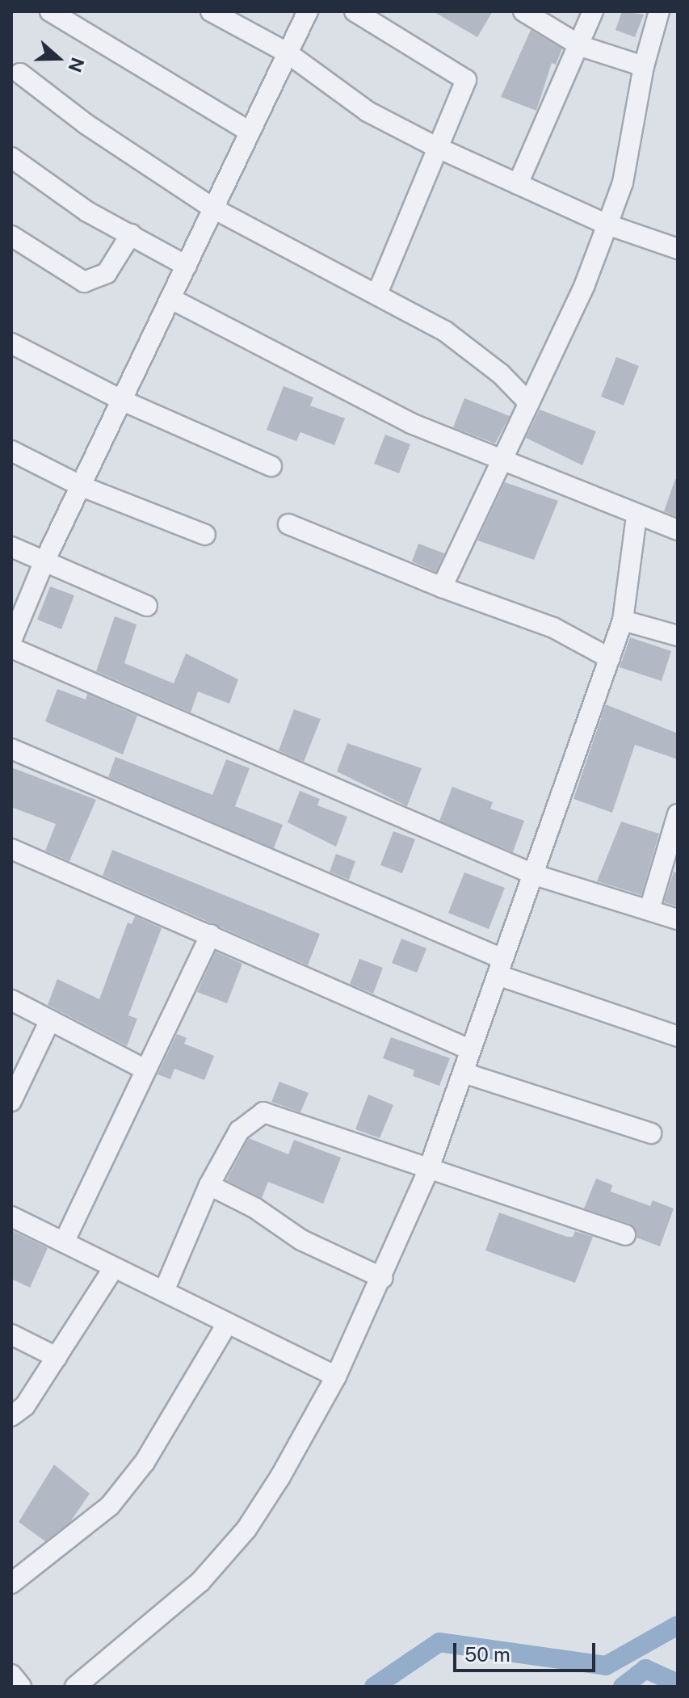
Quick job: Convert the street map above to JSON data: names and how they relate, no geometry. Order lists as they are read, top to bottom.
{
  "scale_bar": "50 m",
  "north": "right"
}
